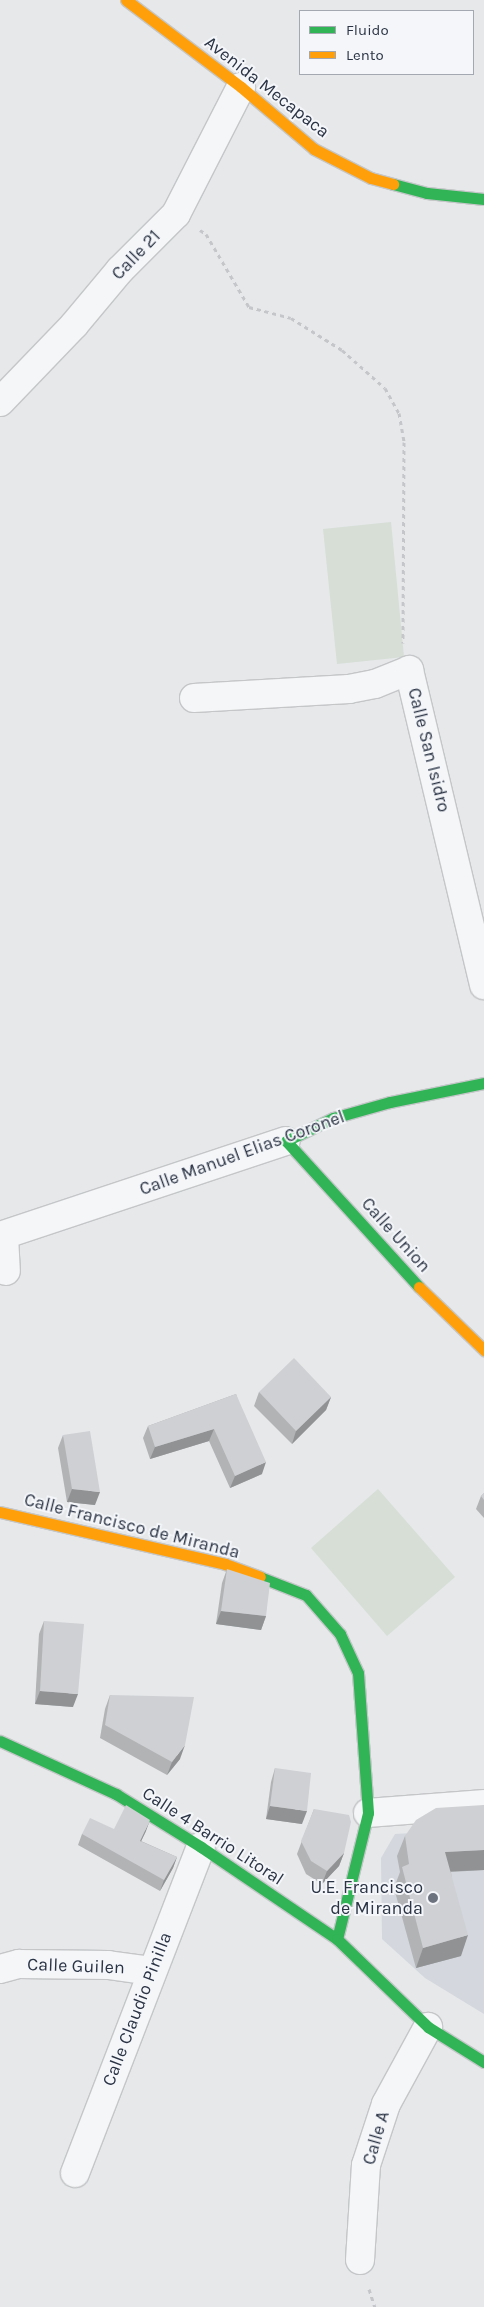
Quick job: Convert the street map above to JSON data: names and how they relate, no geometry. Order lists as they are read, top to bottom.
{
  "streets": {
    "street": [
      "Avenida Mecapaca",
      "Calle 21",
      "Calle San Isidro",
      "Calle Manuel Elias Coronel",
      "Calle Union",
      "Calle Francisco de Miranda",
      "Calle 4 Barrio Litoral",
      "Calle Guilen",
      "Calle Claudio Pinilla",
      "Calle A"
    ]
  },
  "crossings": [
    ["Avenida Mecapaca", "Calle 21"],
    ["Calle Manuel Elias Coronel", "Calle Union"],
    ["Calle Francisco de Miranda", "Calle 4 Barrio Litoral"],
    ["Calle 4 Barrio Litoral", "Calle Claudio Pinilla"],
    ["Calle 4 Barrio Litoral", "Calle A"],
    ["Calle Guilen", "Calle Claudio Pinilla"]
  ],
  "places": ["U.E. Francisco de Miranda"],
  "legend": ["Fluido", "Lento"]
}
